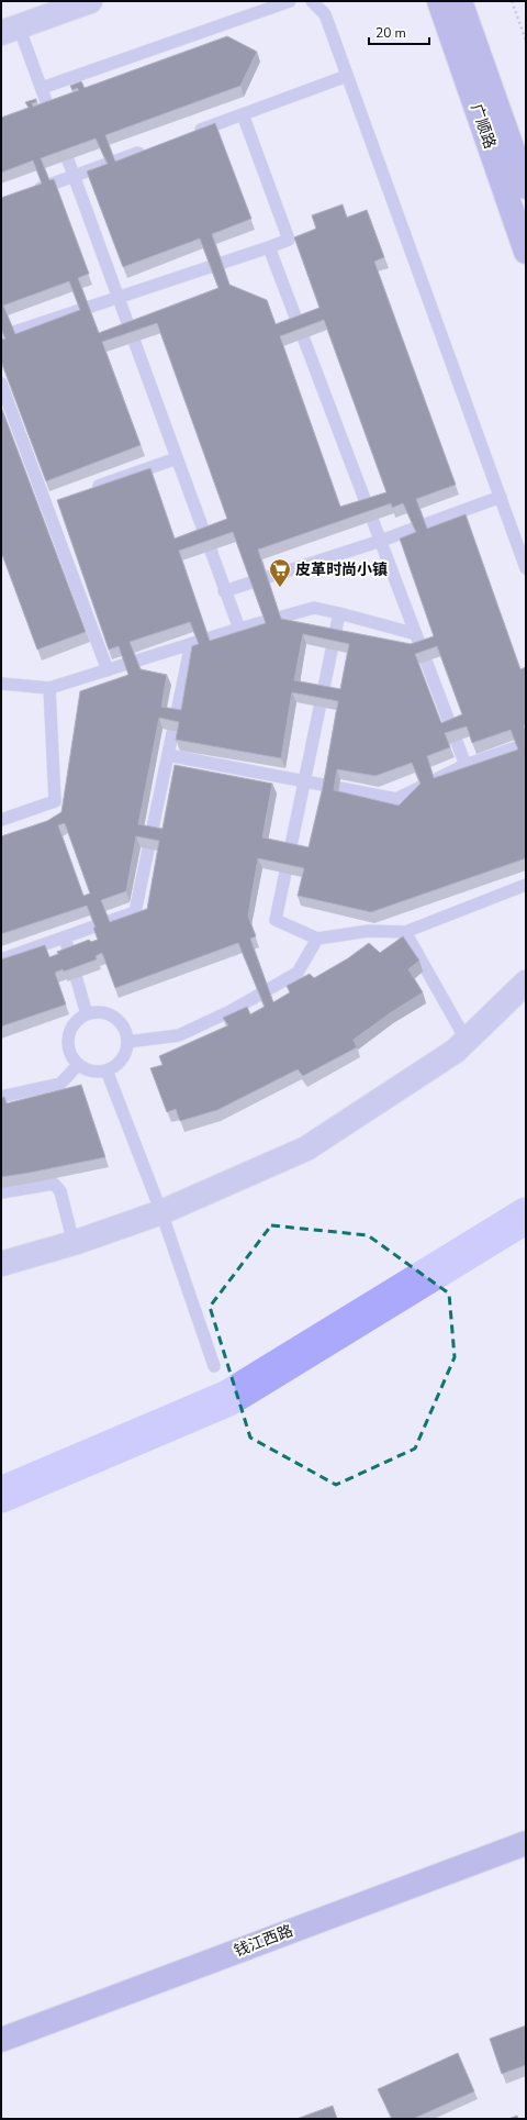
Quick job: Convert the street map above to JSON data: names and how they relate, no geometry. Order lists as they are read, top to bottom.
{
  "streets": {
    "main road": ["广顺路", "钱江西路"]
  },
  "places": {
    "supermarket": ["皮革时尚小镇"]
  },
  "scale_bar": "20 m"
}
